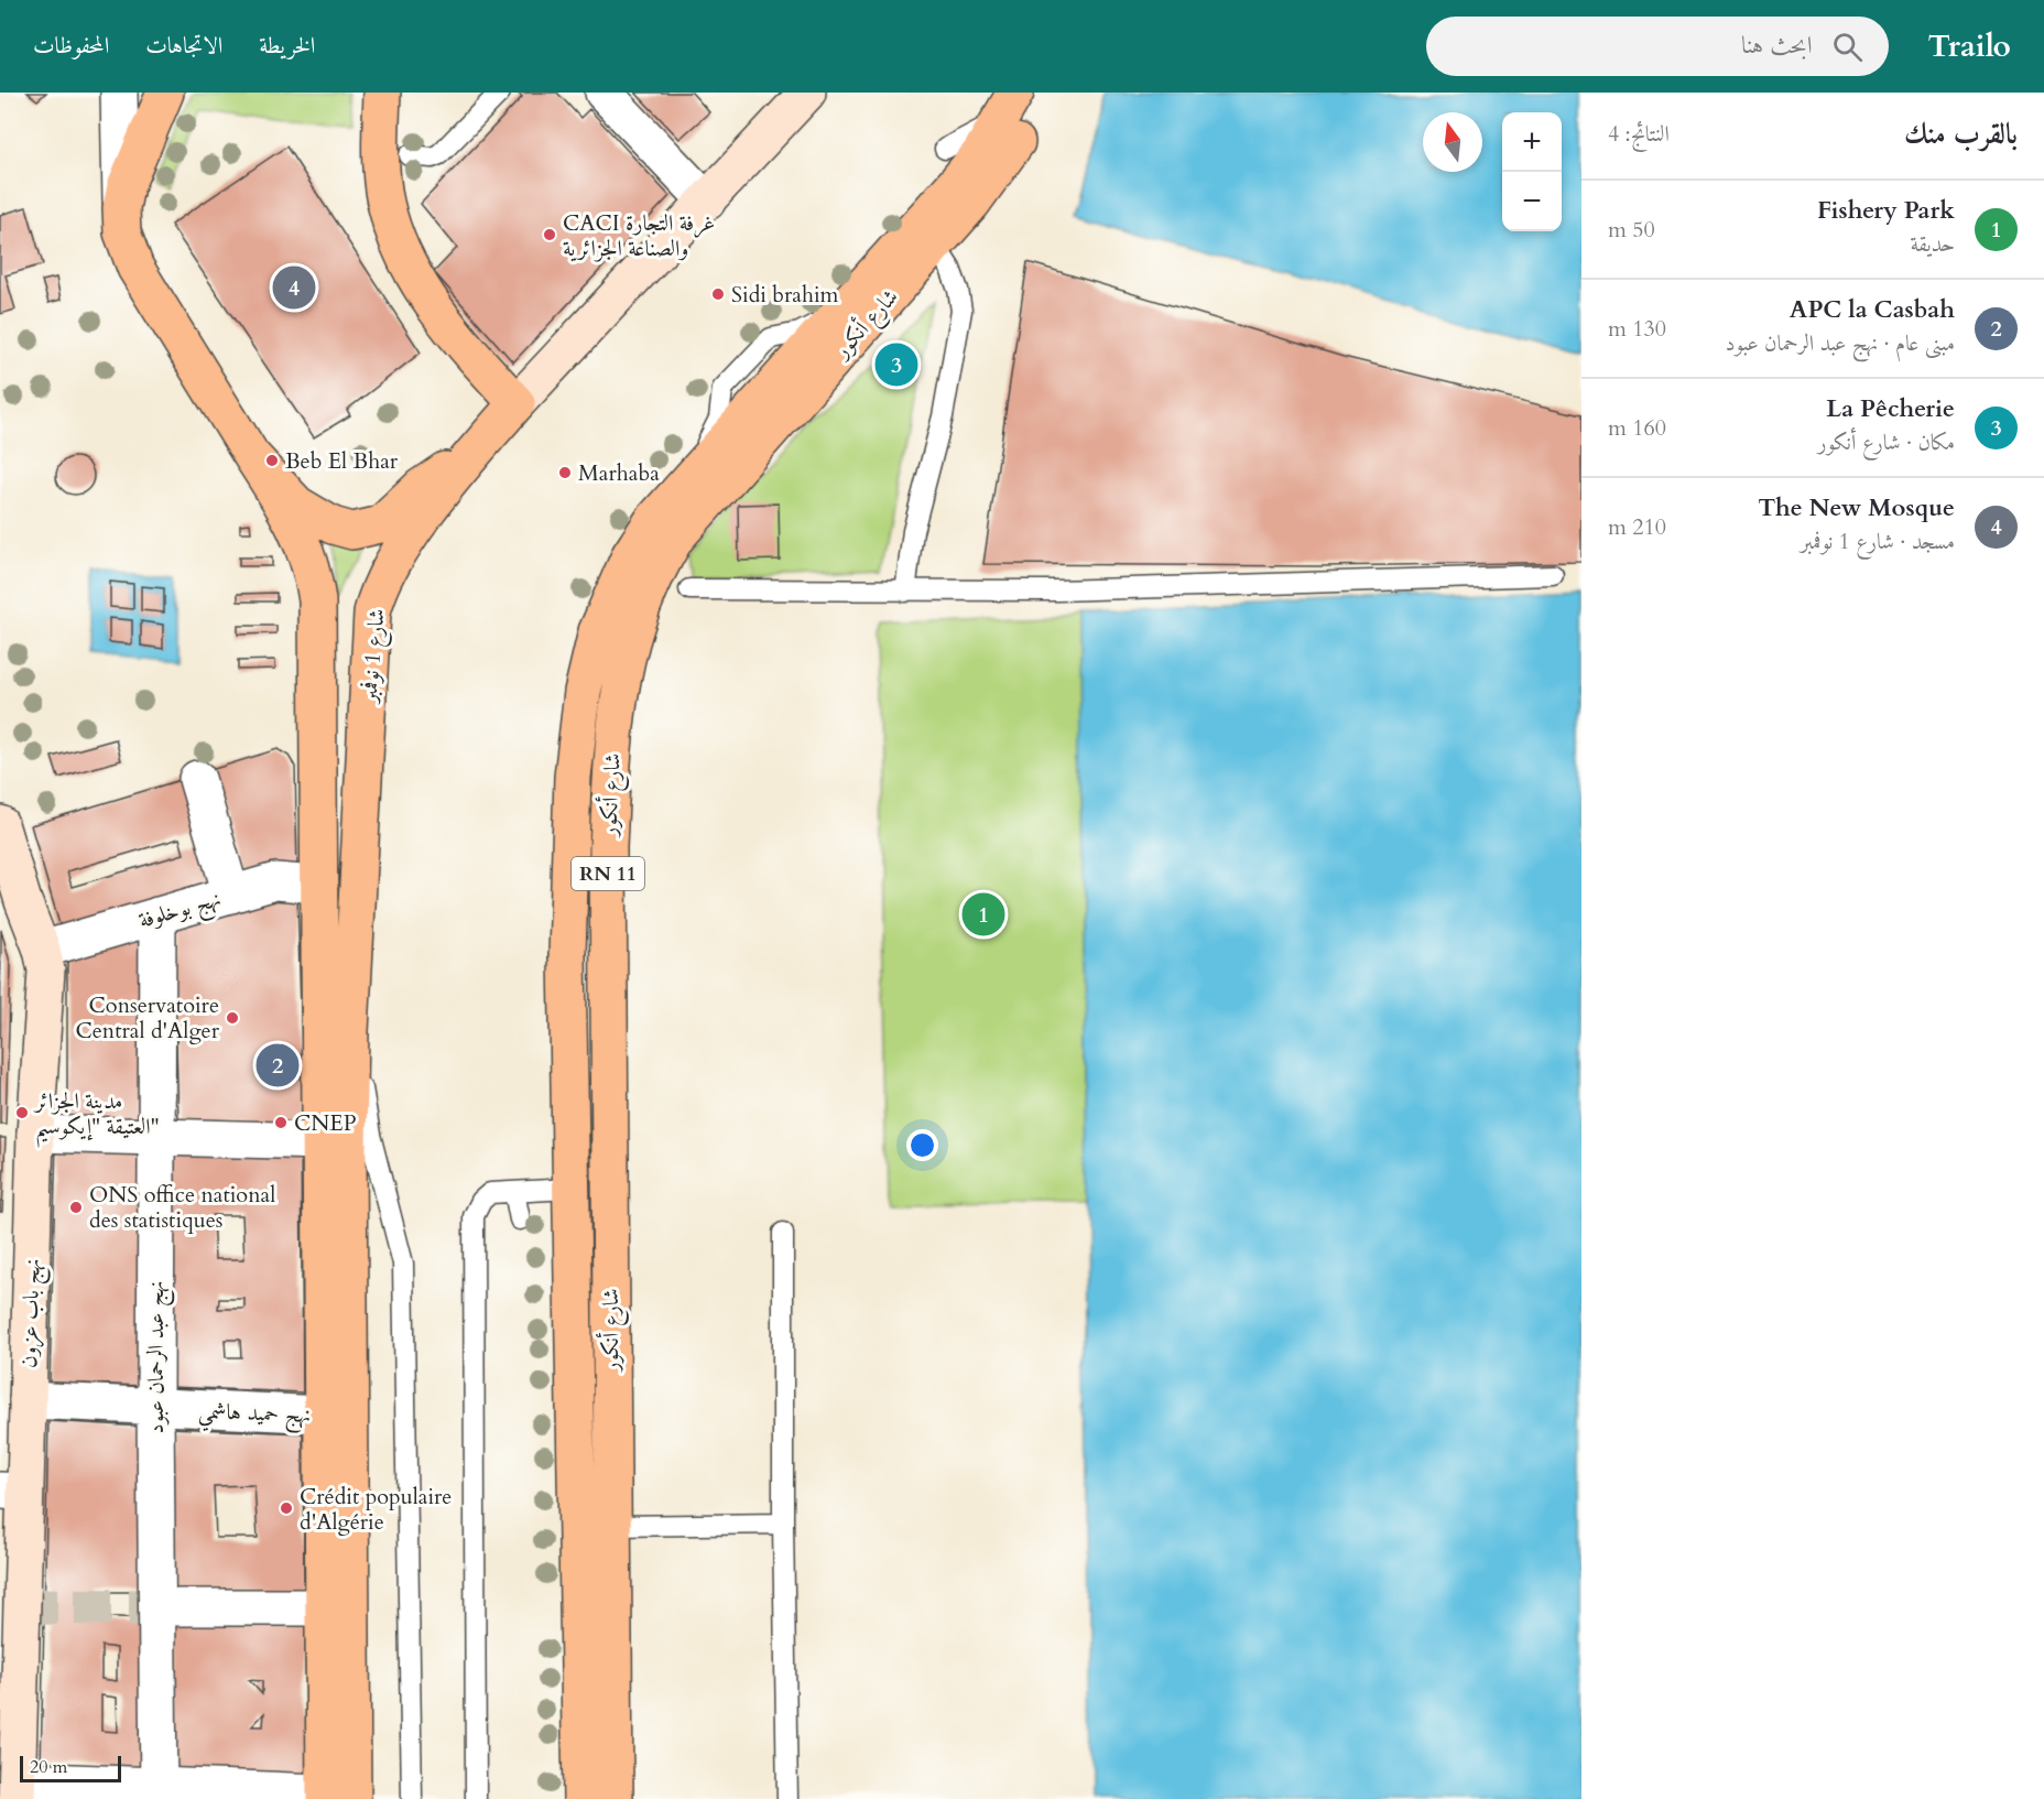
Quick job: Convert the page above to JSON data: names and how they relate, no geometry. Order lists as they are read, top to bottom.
{
  "streets": {
    "main road": ["شارع أنكور", "شارع 1 نوفمبر", "RN 11"],
    "street": [
      "نهج بوخلوفة",
      "نهج باب عزون",
      "نهج عبد الرحمان عبود",
      "نهج حميد هاشمي"
    ]
  },
  "crossings": [
    ["نهج بوخلوفة", "نهج باب عزون"],
    ["نهج بوخلوفة", "نهج عبد الرحمان عبود"],
    ["نهج باب عزون", "نهج حميد هاشمي"],
    ["نهج عبد الرحمان عبود", "نهج حميد هاشمي"]
  ],
  "places": [
    "CACI غرفة التجارة والصناعة الجزائرية",
    "Sidi brahim",
    "Beb El Bhar",
    "Marhaba",
    "Conservatoire Central d'Alger",
    "مدينة الجزائر العتيقة \"إيكوسيم\"",
    "CNEP",
    "ONS office national des statistiques",
    "Crédit populaire d'Algérie"
  ],
  "scale_bar": "20 m",
  "north": "top",
  "page": {
    "header": "Trailo",
    "search": "ابحث هنا",
    "nav": ["الخريطة", "الاتجاهات", "المحفوظات"],
    "heading": ["بالقرب منك", "النتائج: 4"],
    "map_buttons": ["+", "−"],
    "list": [
      {
        "mark": "1",
        "name": "Fishery Park",
        "note": "حديقة",
        "value": "50 m"
      },
      {
        "mark": "2",
        "name": "APC la Casbah",
        "note": "مبنى عام · نهج عبد الرحمان عبود",
        "value": "130 m"
      },
      {
        "mark": "3",
        "name": "La Pêcherie",
        "note": "مكان · شارع أنكور",
        "value": "160 m"
      },
      {
        "mark": "4",
        "name": "The New Mosque",
        "note": "مسجد · شارع 1 نوفمبر",
        "value": "210 m"
      }
    ],
    "pins": [
      "4",
      "3",
      "1",
      "2"
    ],
    "scale": "20 m"
  }
}
